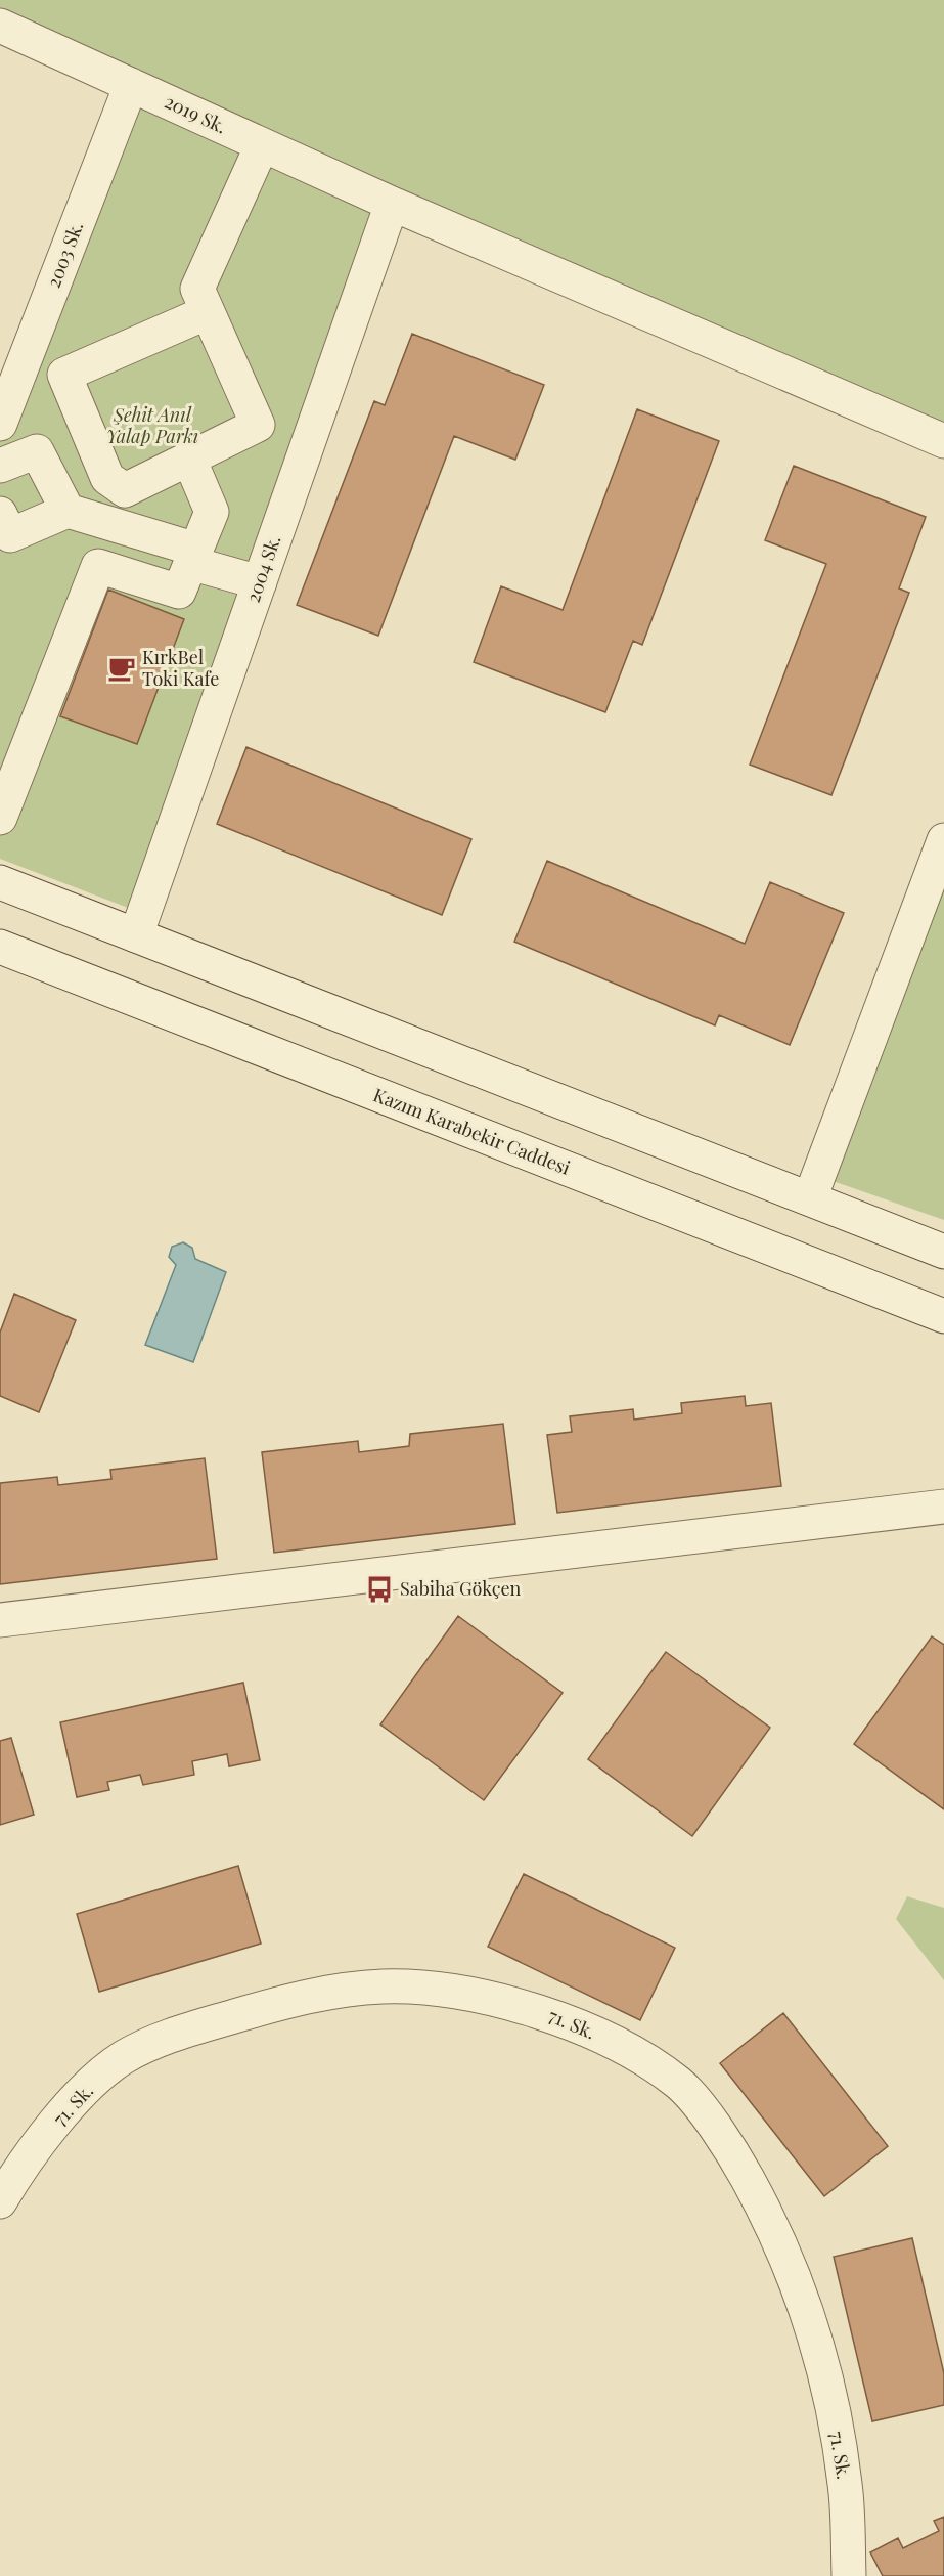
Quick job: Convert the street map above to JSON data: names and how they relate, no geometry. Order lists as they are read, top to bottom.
{
  "streets": {
    "street": [
      "2019 Sk.",
      "2003 Sk.",
      "2004 Sk.",
      "Kazım Karabekir Caddesi",
      "71. Sk."
    ]
  },
  "crossings": [
    ["2019 Sk.", "2003 Sk."],
    ["2019 Sk.", "2004 Sk."]
  ],
  "parks": ["Şehit Anıl Yalap Parkı"],
  "places": {
    "cafe": ["KırkBel Toki Kafe"],
    "bus stop": ["Sabiha Gökçen"]
  }
}
